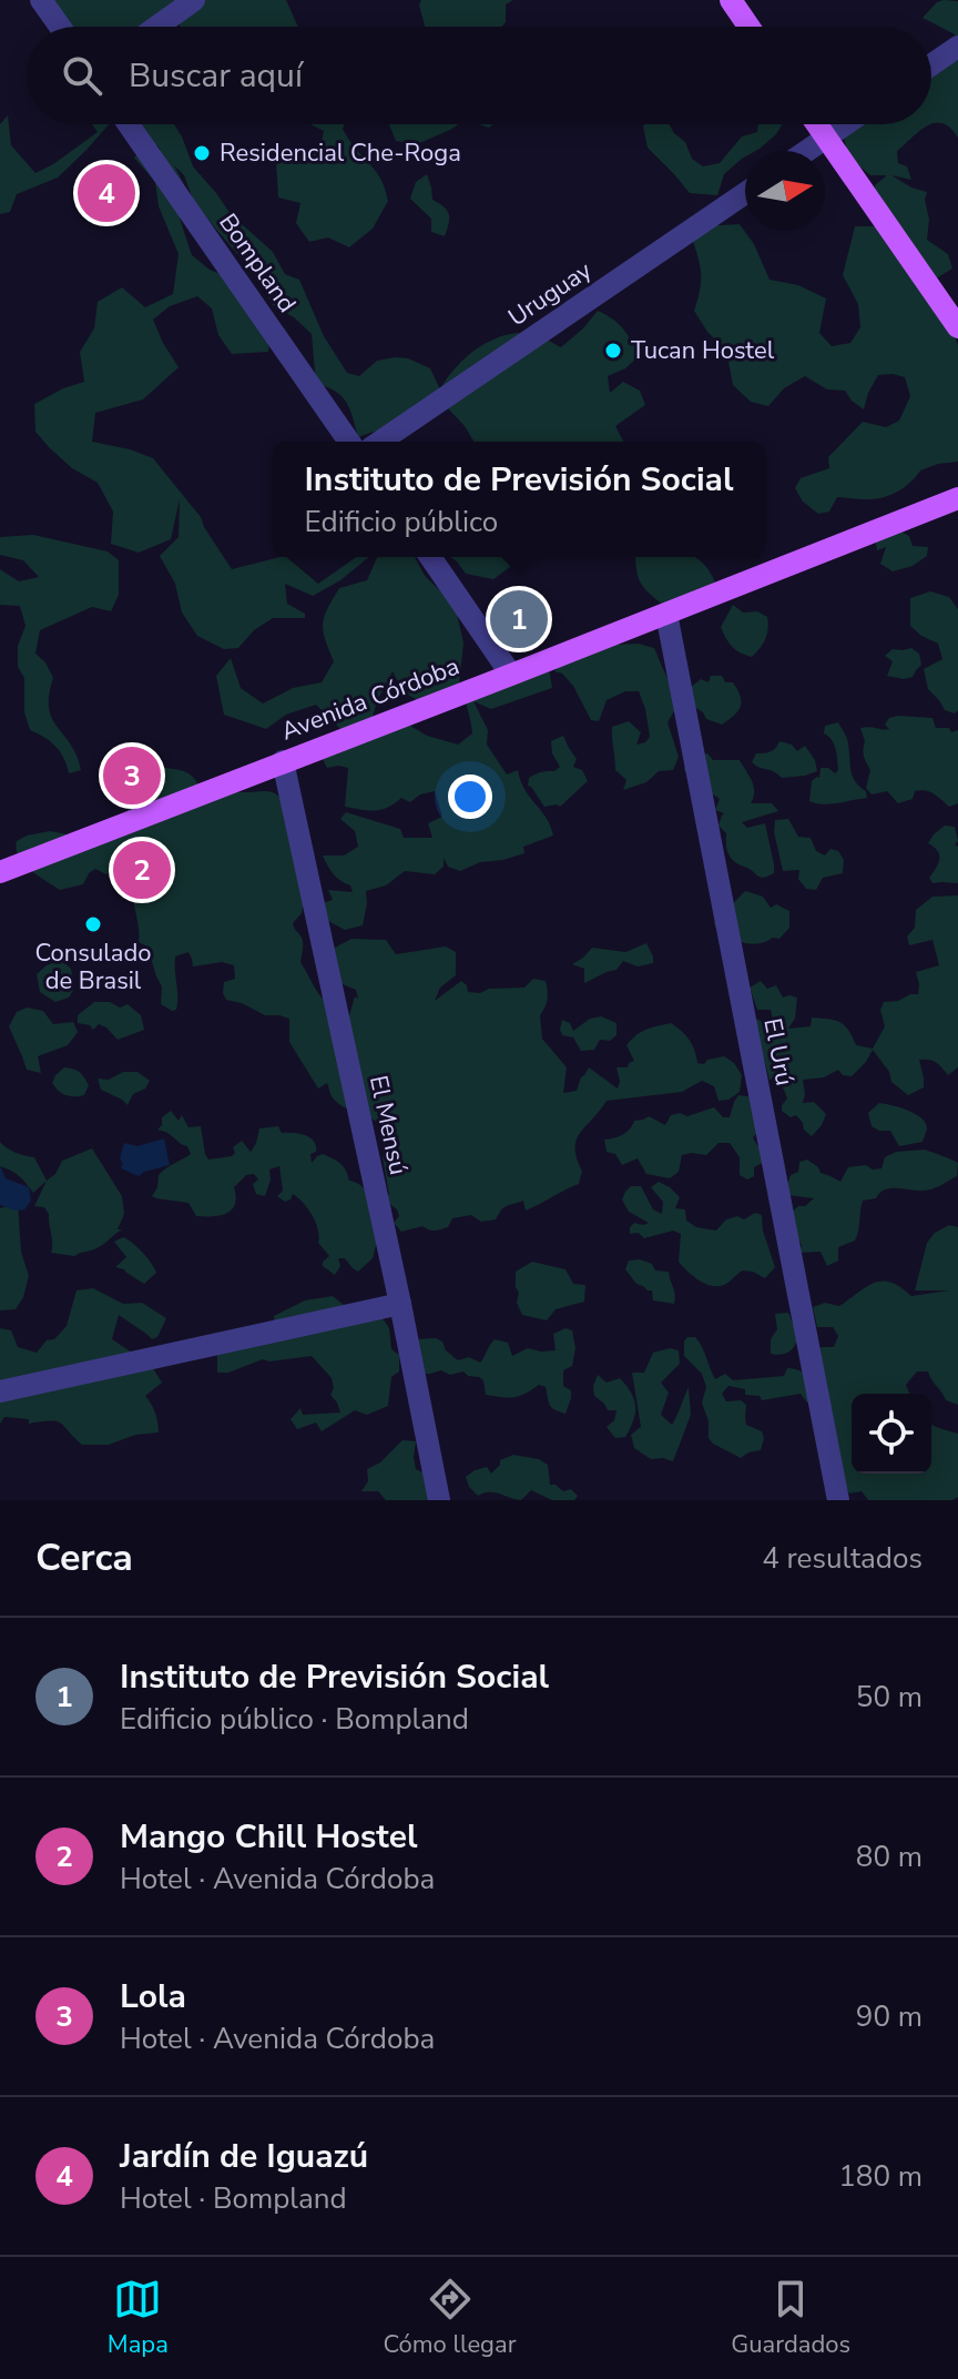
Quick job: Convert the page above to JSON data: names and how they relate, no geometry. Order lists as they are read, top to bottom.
{
  "streets": {
    "main road": ["Avenida Córdoba"],
    "street": [
      "Bompland",
      "Uruguay",
      "El Urú",
      "El Mensú"
    ]
  },
  "crossings": [
    ["Avenida Córdoba", "El Urú"],
    ["Avenida Córdoba", "El Mensú"]
  ],
  "places": ["Residencial Che-Roga", "Tucan Hostel", "Consulado de Brasil"],
  "north": "right",
  "page": {
    "search": "Buscar aquí",
    "pins": [
      "4",
      "1",
      "3",
      "2"
    ],
    "popup": ["Instituto de Previsión Social", "Edificio público"],
    "heading": ["Cerca", "4 resultados"],
    "list": [
      {
        "mark": "1",
        "name": "Instituto de Previsión Social",
        "note": "Edificio público · Bompland",
        "value": "50 m"
      },
      {
        "mark": "2",
        "name": "Mango Chill Hostel",
        "note": "Hotel · Avenida Córdoba",
        "value": "80 m"
      },
      {
        "mark": "3",
        "name": "Lola",
        "note": "Hotel · Avenida Córdoba",
        "value": "90 m"
      },
      {
        "mark": "4",
        "name": "Jardín de Iguazú",
        "note": "Hotel · Bompland",
        "value": "180 m"
      }
    ],
    "nav": ["Mapa", "Cómo llegar", "Guardados"]
  }
}
